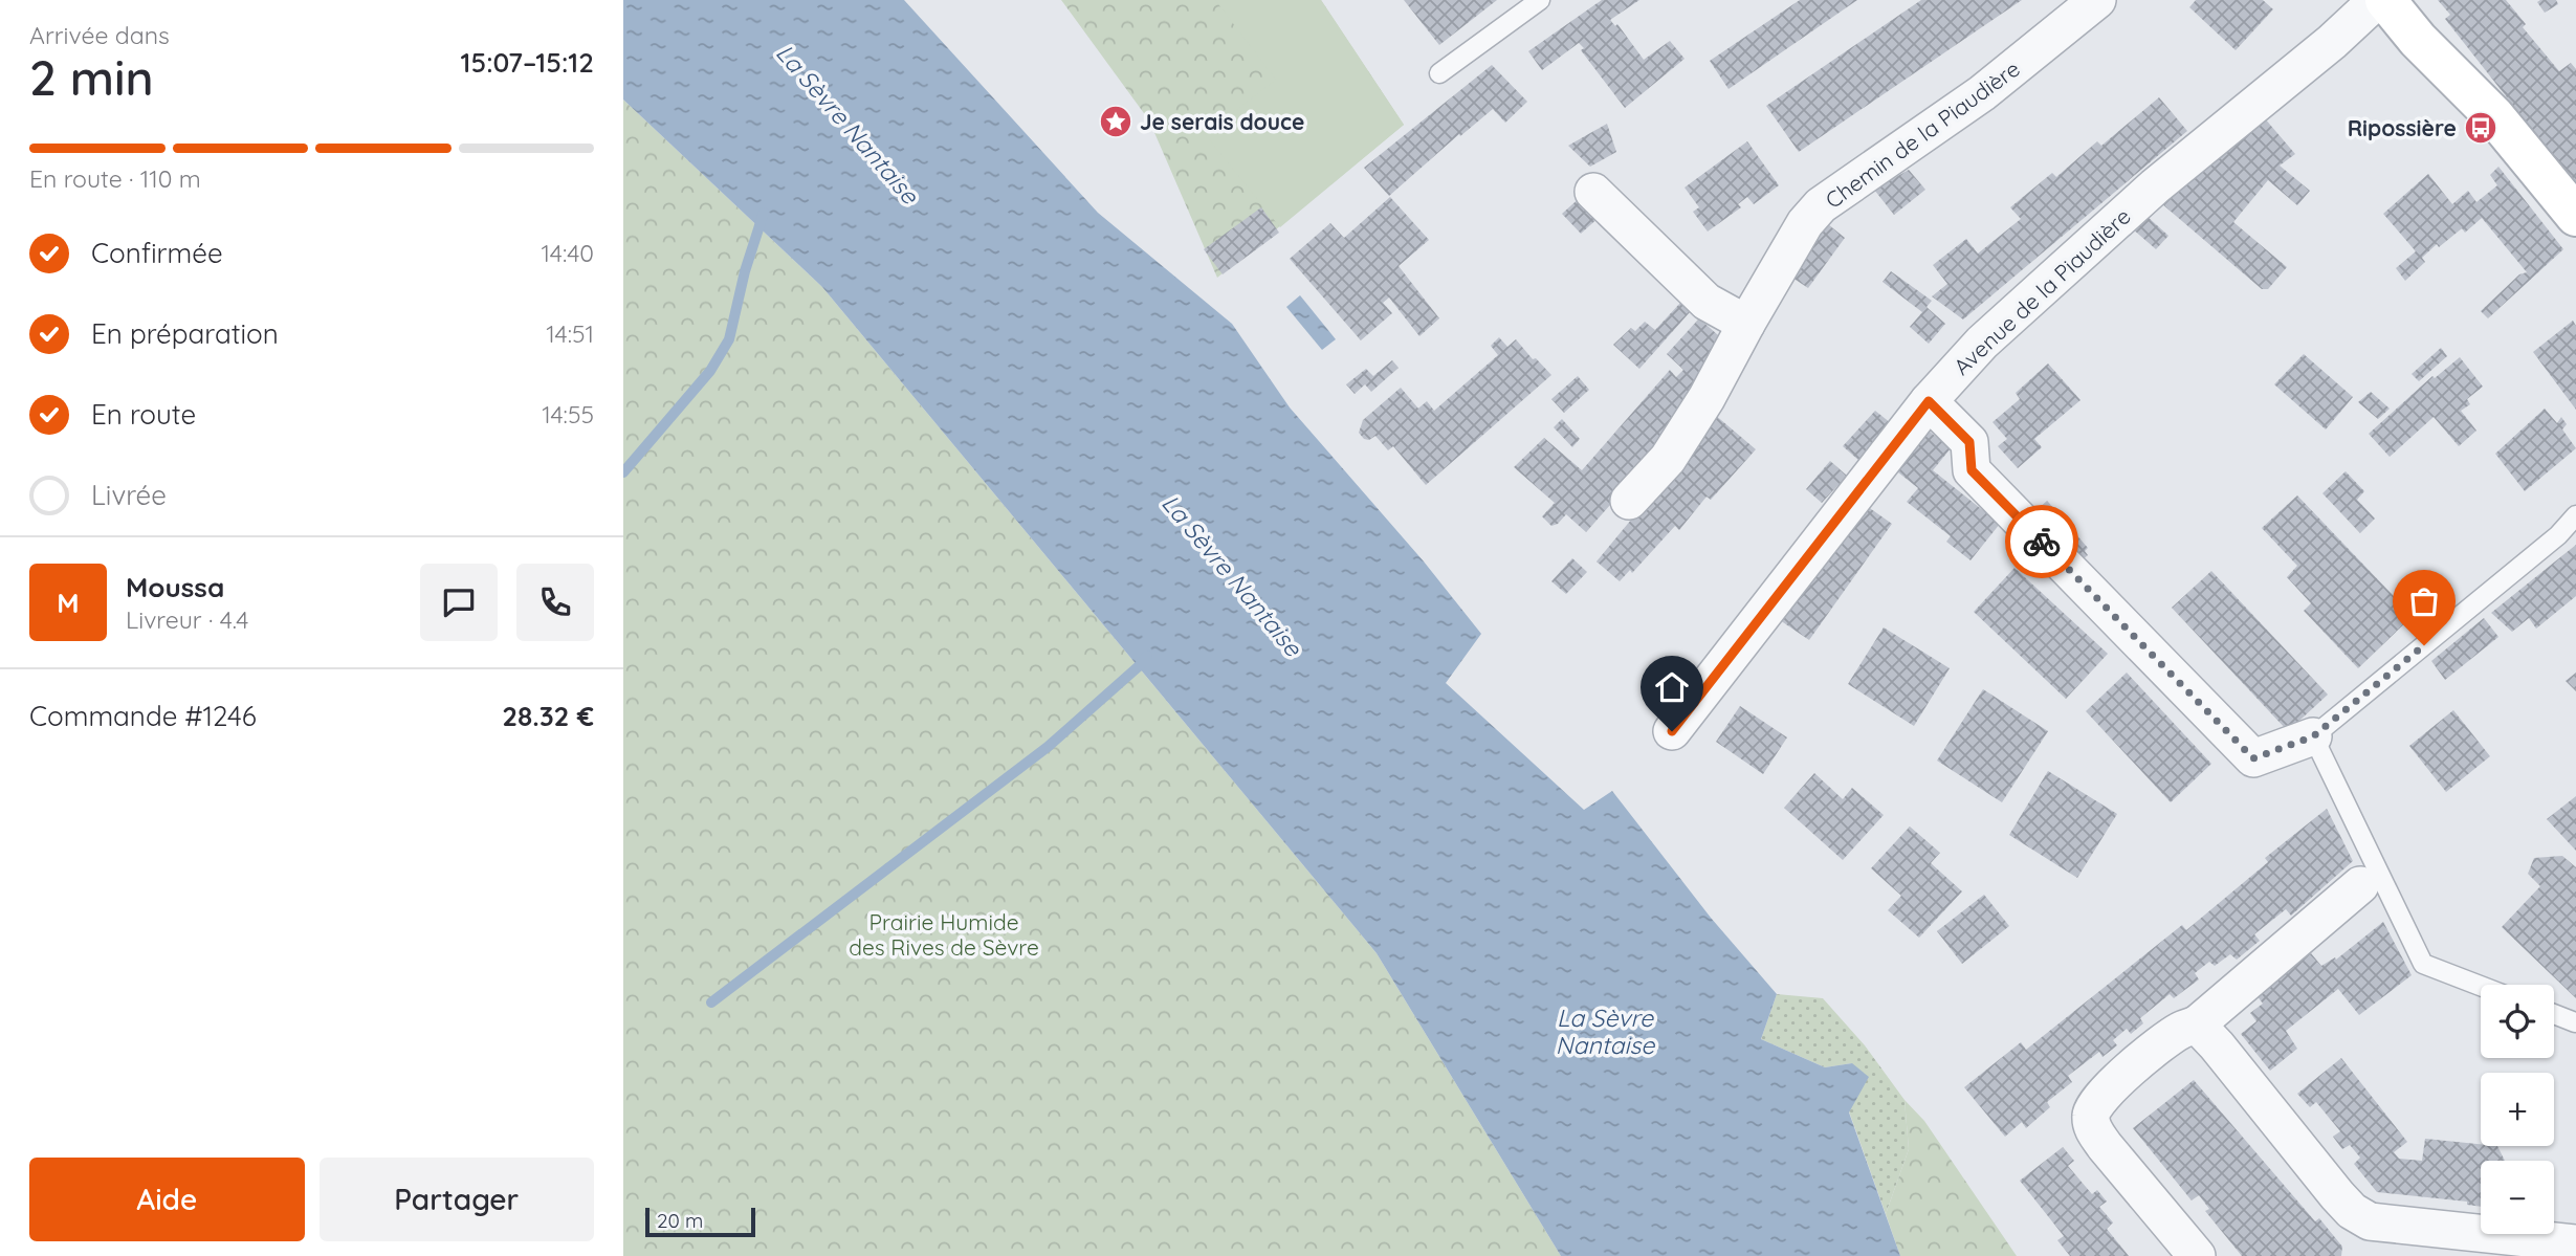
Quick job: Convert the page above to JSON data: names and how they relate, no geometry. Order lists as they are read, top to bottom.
{
  "streets": {
    "street": ["Chemin de la Piaudière", "Avenue de la Piaudière"]
  },
  "water": ["La Sèvre Nantaise"],
  "parks": ["Prairie Humide des Rives de Sèvre"],
  "places": {
    "place": ["Je serais douce"],
    "bus stop": ["Ripossière"]
  },
  "scale_bar": "20 m",
  "page": {
    "heading": ["2 min", "Arrivée dans", "15:07–15:12"],
    "panel": [
      "Moussa",
      "Livreur · 4.4",
      "Commande #1246",
      "28.32 €"
    ],
    "bar": "En route · 110 m",
    "list": [
      ["Confirmée", "14:40"],
      ["En préparation", "14:51"],
      ["En route", "14:55"],
      "Livrée"
    ],
    "round": "M",
    "map_buttons": ["+", "−"],
    "buttons": ["Aide", "Partager"],
    "scale": "20 m"
  }
}
